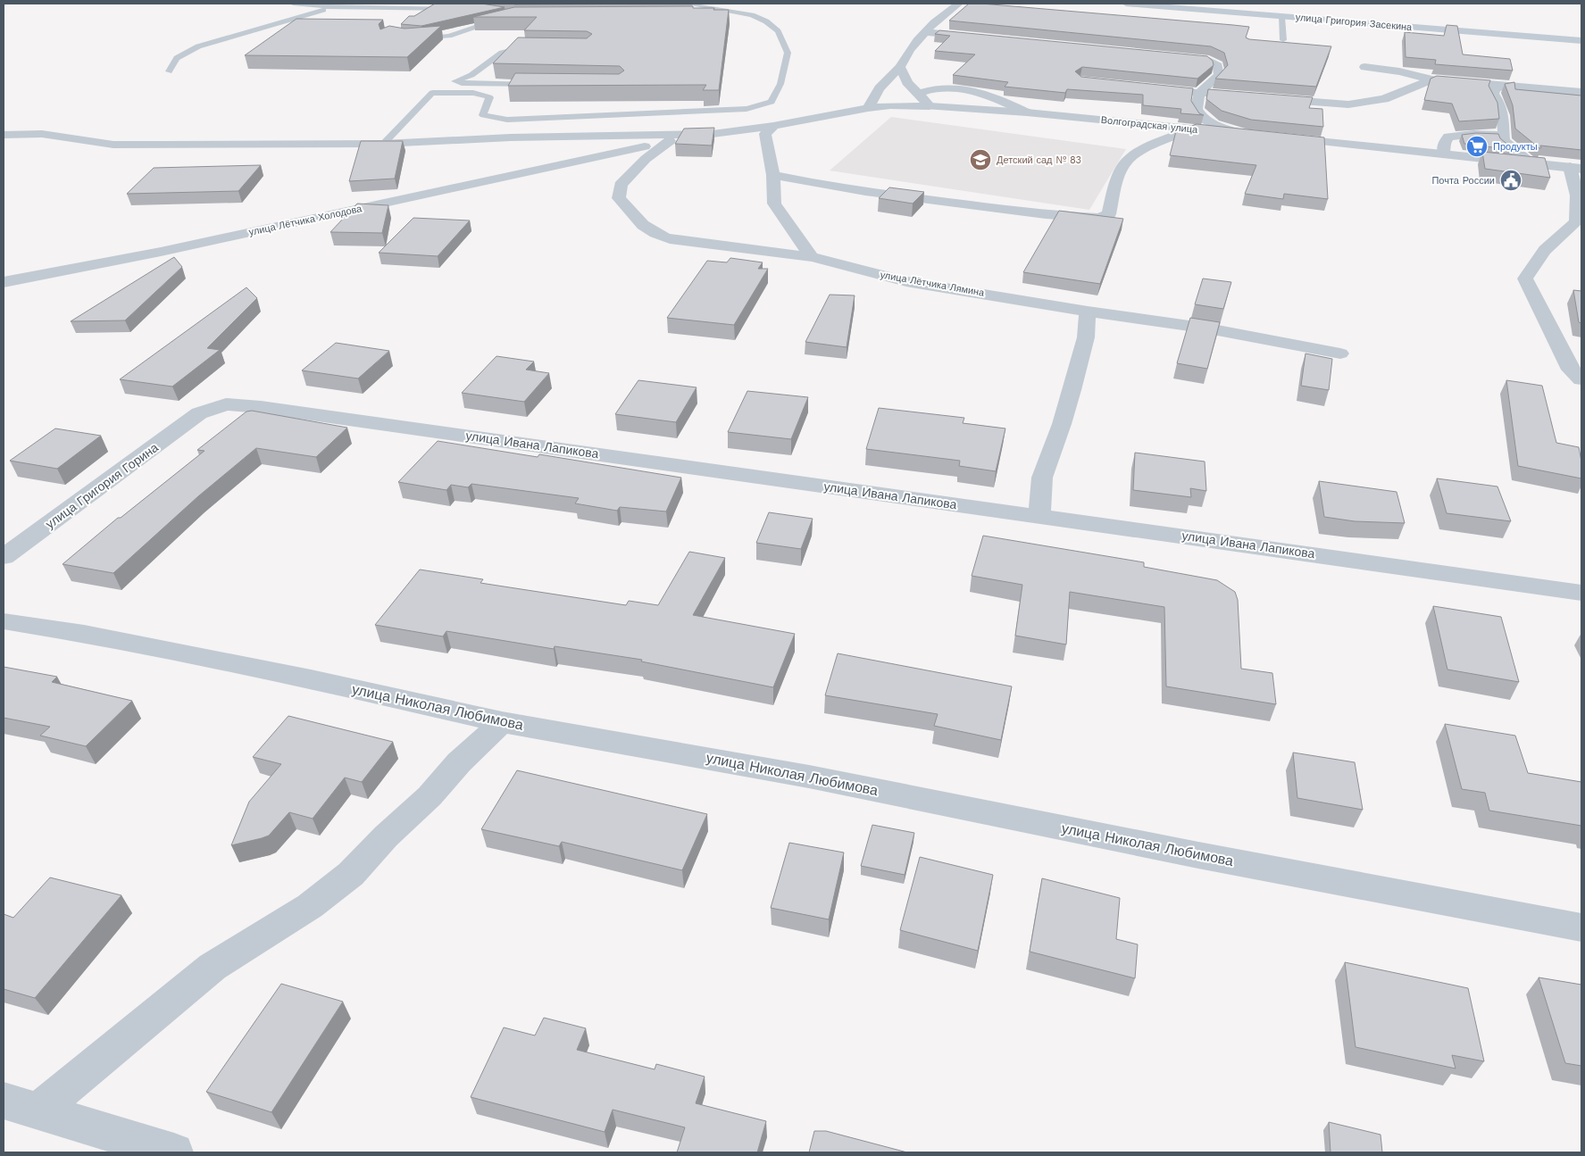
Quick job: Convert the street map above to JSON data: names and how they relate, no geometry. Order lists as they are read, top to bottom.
{
  "streets": {
    "main road": ["улица Григория Засекина"],
    "street": [
      "Волгоградская улица",
      "улица Лётчика Холодова",
      "улица Лётчика Лямина",
      "улица Ивана Лапикова",
      "улица Григория Горина",
      "улица Николая Любимова"
    ]
  },
  "crossings": [
    ["Волгоградская улица", "улица Лётчика Холодова"],
    ["улица Лётчика Холодова", "улица Лётчика Лямина"],
    ["улица Ивана Лапикова", "улица Григория Горина"]
  ],
  "places": {
    "supermarket": ["Продукты"],
    "school or university": ["Детский сад № 83"],
    "public building": ["Почта России"]
  }
}
